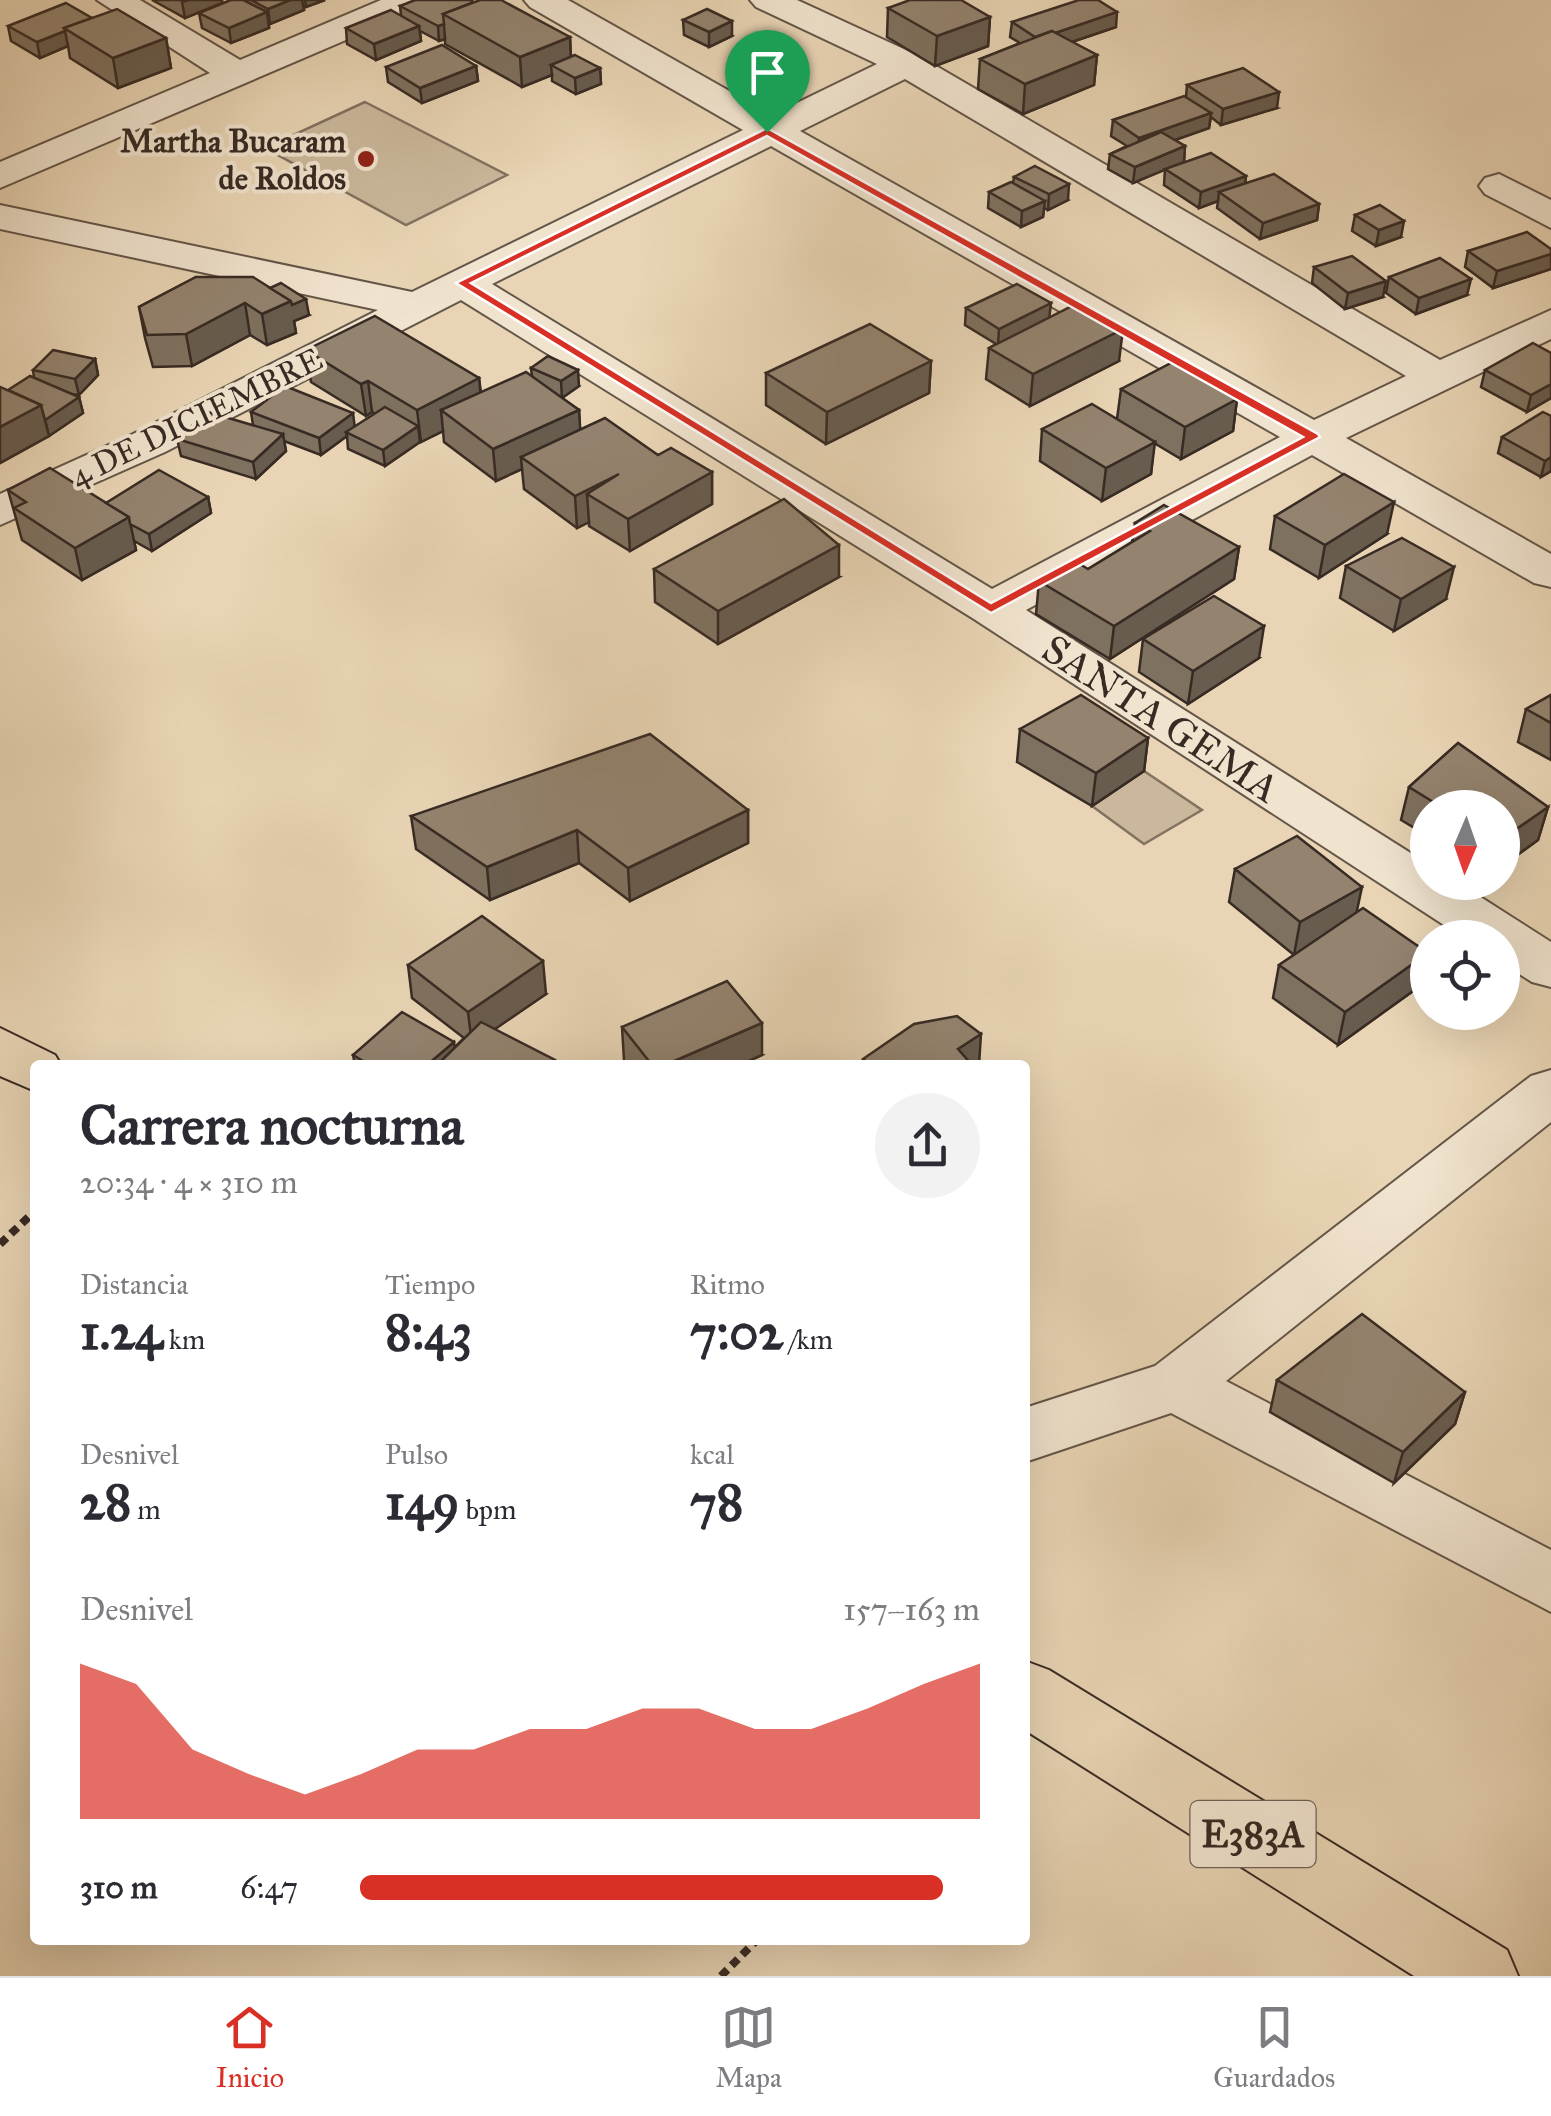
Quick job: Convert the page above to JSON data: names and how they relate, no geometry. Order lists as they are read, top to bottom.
{
  "streets": {
    "main road": ["E383A"],
    "street": ["4 DE DICIEMBRE", "SANTA GEMA"]
  },
  "crossings": [
    ["4 DE DICIEMBRE", "SANTA GEMA"]
  ],
  "places": ["Martha Bucaram de Roldos"],
  "north": "bottom",
  "page": {
    "heading": ["Carrera nocturna", "20:34 · 4 × 310 m"],
    "stats": [
      ["Distancia", "1.24 km"],
      ["Tiempo", "8:43"],
      ["Ritmo", "7:02 /km"],
      ["Desnivel", "28 m"],
      ["Pulso", "149 bpm"],
      ["kcal", "78"]
    ],
    "chart": ["Desnivel", "157–163 m"],
    "list": [
      {
        "name": "310 m",
        "note": "6:47"
      }
    ],
    "tabs": ["Inicio", "Mapa", "Guardados"]
  }
}
